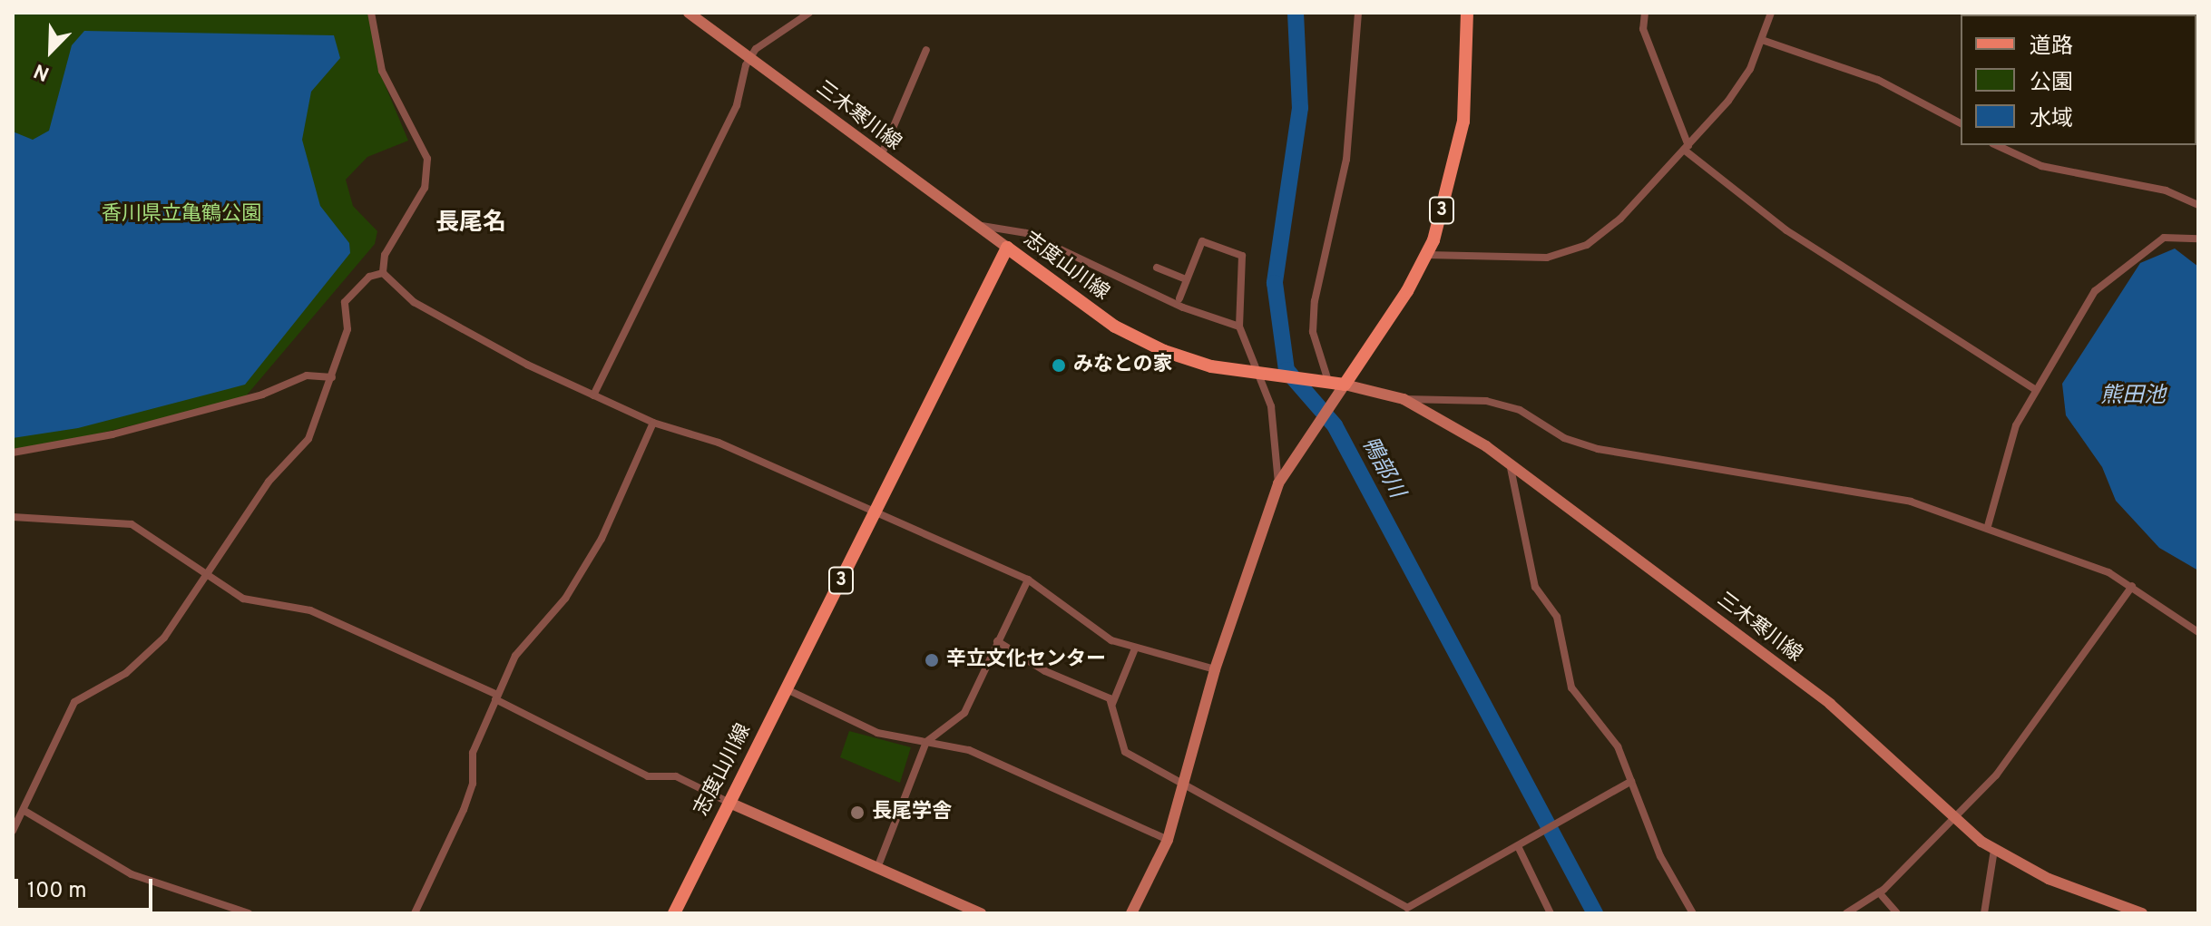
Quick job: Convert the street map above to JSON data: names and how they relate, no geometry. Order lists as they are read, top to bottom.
{
  "streets": {
    "main road": ["三木寒川線", "3", "志度山川線"]
  },
  "crossings": [
    ["三木寒川線", "3"],
    ["三木寒川線", "志度山川線"],
    ["3", "志度山川線"]
  ],
  "districts": ["長尾名"],
  "water": ["熊田池", "鴨部川"],
  "parks": ["香川県立亀鶴公園"],
  "places": ["みなとの家", "辛立文化センター", "長尾学舎"],
  "legend": ["道路", "公園", "水域"],
  "scale_bar": "100 m",
  "north": "bottom left"
}
